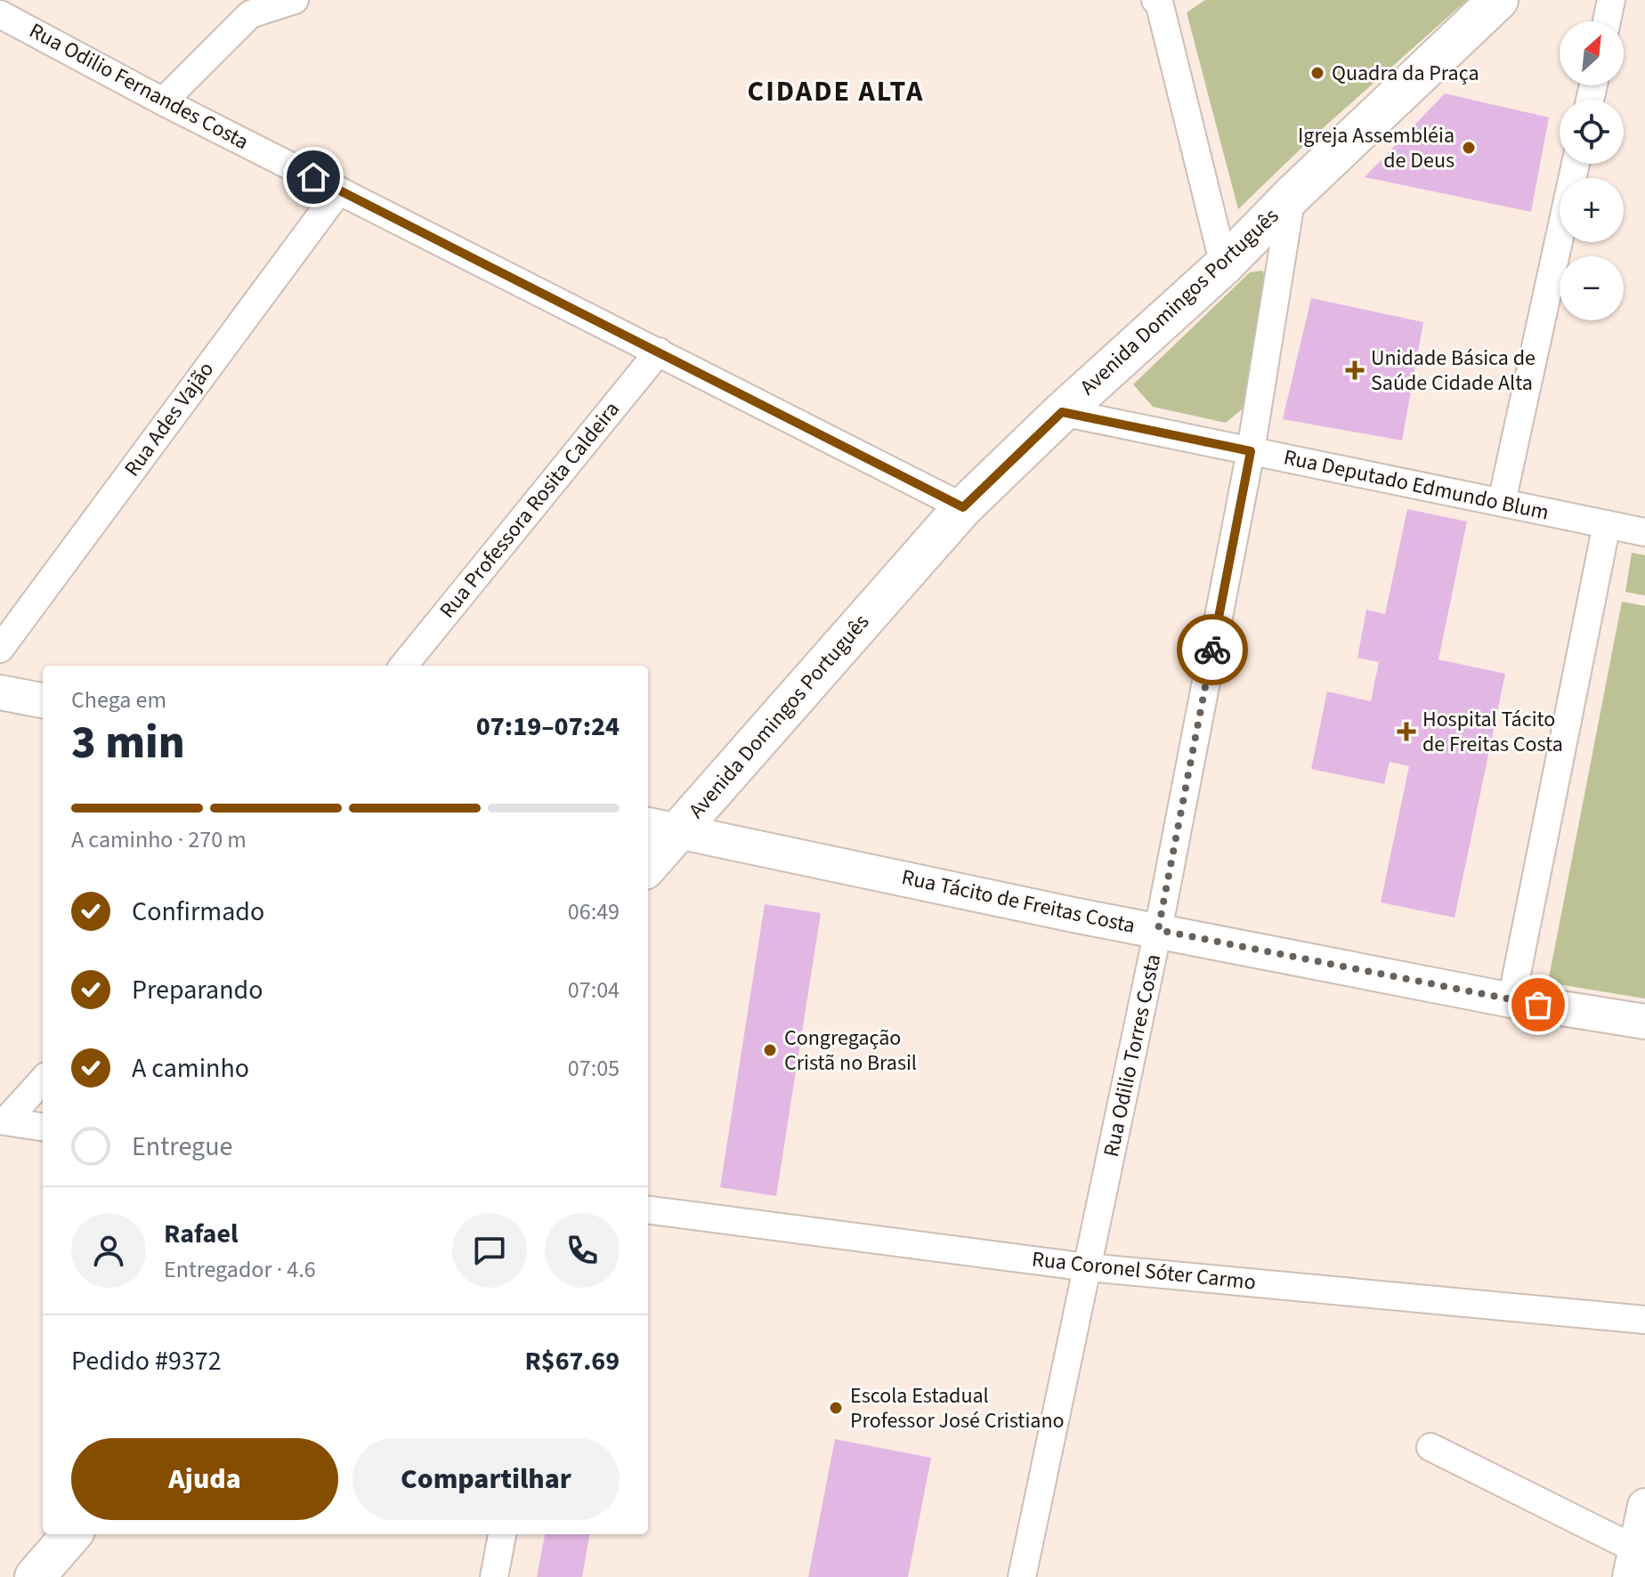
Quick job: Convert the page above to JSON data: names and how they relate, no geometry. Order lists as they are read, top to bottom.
{
  "streets": {
    "main road": ["Avenida Domingos Português"],
    "street": [
      "Rua Odilio Fernandes Costa",
      "Rua Ades Vajão",
      "Rua Deputado Edmundo Blum",
      "Rua Professora Rosita Caldeira",
      "Rua Tácito de Freitas Costa",
      "Rua Odilio Torres Costa",
      "Rua Coronel Sóter Carmo"
    ]
  },
  "crossings": [
    ["Rua Odilio Fernandes Costa", "Avenida Domingos Português"],
    ["Rua Odilio Fernandes Costa", "Rua Ades Vajão"],
    ["Rua Odilio Fernandes Costa", "Rua Professora Rosita Caldeira"],
    ["Avenida Domingos Português", "Rua Deputado Edmundo Blum"],
    ["Avenida Domingos Português", "Rua Tácito de Freitas Costa"],
    ["Avenida Domingos Português", "Rua Odilio Torres Costa"],
    ["Rua Deputado Edmundo Blum", "Rua Odilio Torres Costa"],
    ["Rua Tácito de Freitas Costa", "Rua Odilio Torres Costa"],
    ["Rua Odilio Torres Costa", "Rua Coronel Sóter Carmo"]
  ],
  "districts": ["CIDADE ALTA"],
  "places": {
    "other": [
      "Quadra da Praça",
      "Igreja Assembléia de Deus",
      "Congregação Cristã no Brasil",
      "Escola Estadual Professor José Cristiano"
    ],
    "health": ["Unidade Básica de Saúde Cidade Alta", "Hospital Tácito de Freitas Costa"]
  },
  "north": "top right",
  "page": {
    "map_buttons": ["+", "−"],
    "heading": ["3 min", "Chega em", "07:19–07:24"],
    "panel": [
      "Rafael",
      "Entregador · 4.6",
      "Pedido #9372",
      "R$67.69"
    ],
    "bar": "A caminho · 270 m",
    "list": [
      ["Confirmado", "06:49"],
      ["Preparando", "07:04"],
      ["A caminho", "07:05"],
      "Entregue"
    ],
    "buttons": ["Ajuda", "Compartilhar"]
  }
}
